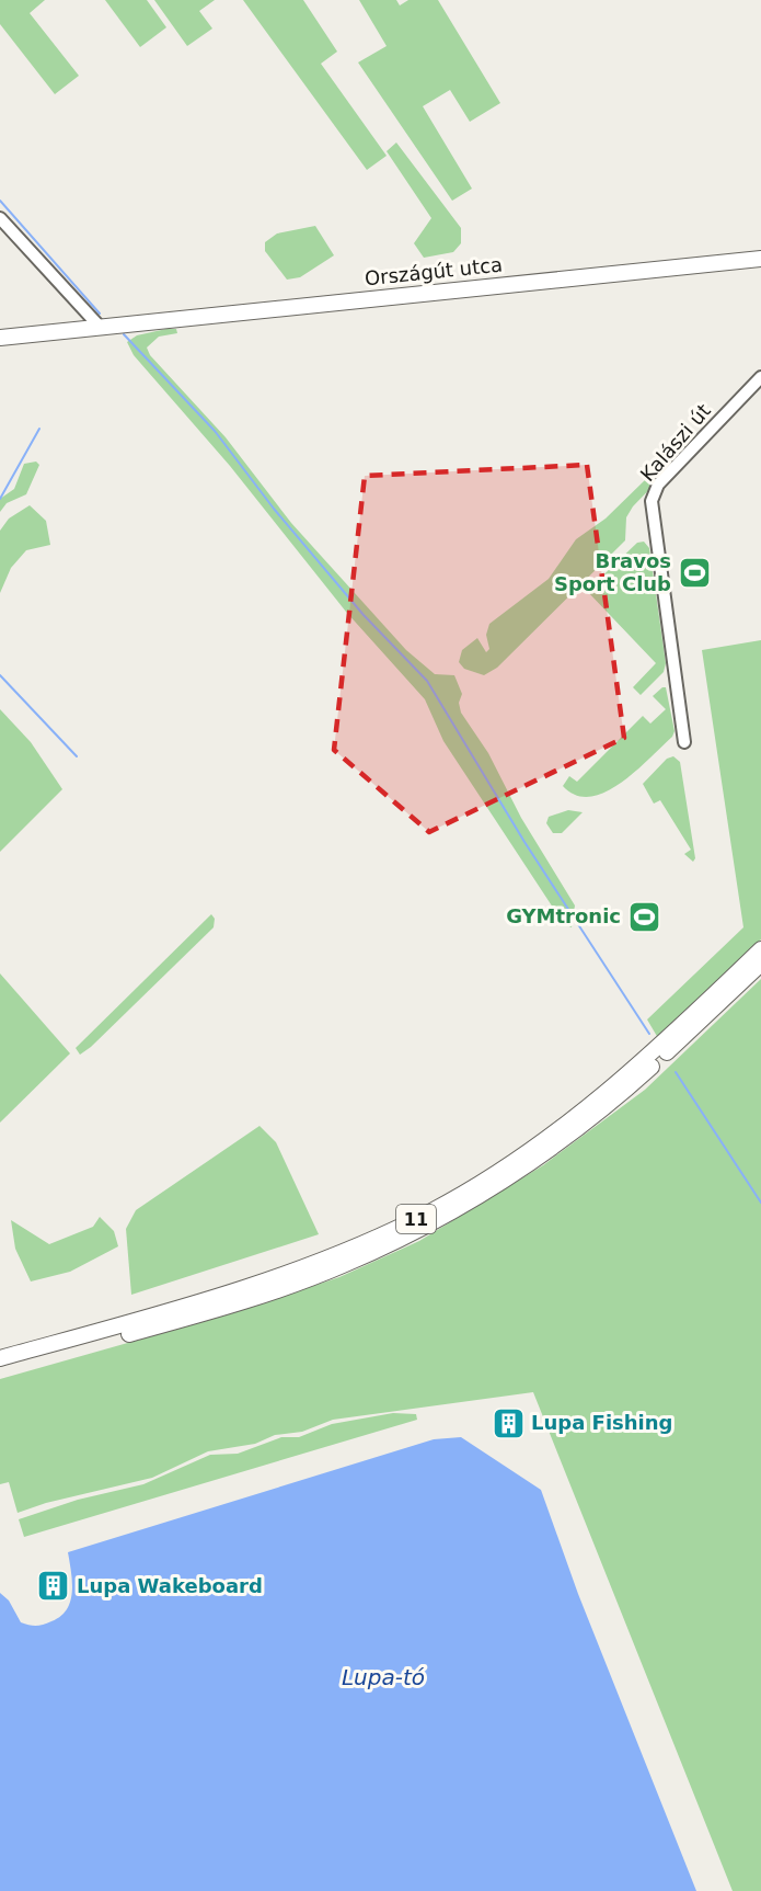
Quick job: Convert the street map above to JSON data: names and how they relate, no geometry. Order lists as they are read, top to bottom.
{
  "streets": {
    "main road": ["Országút utca", "11"],
    "street": ["Kalászi út"]
  },
  "water": ["Lupa-tó"],
  "places": {
    "sports": ["Bravos Sport Club", "GYMtronic"],
    "building": ["Lupa Fishing", "Lupa Wakeboard"]
  }
}
